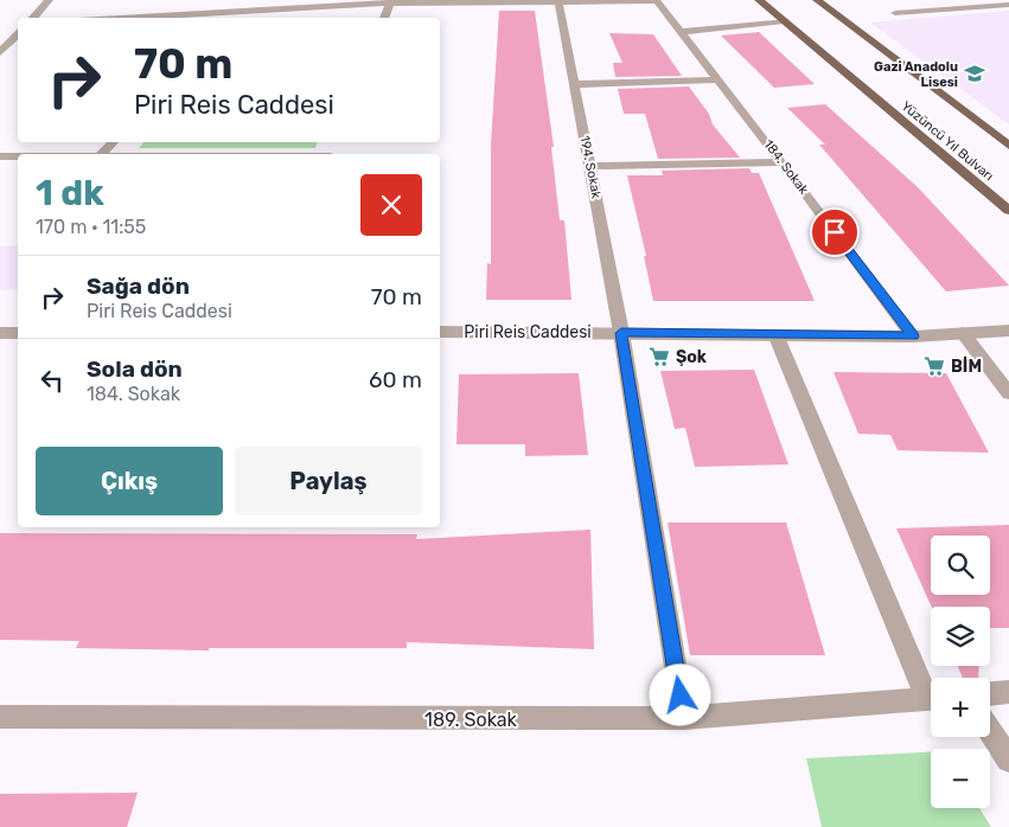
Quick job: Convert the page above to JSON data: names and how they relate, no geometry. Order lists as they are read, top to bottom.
{
  "streets": {
    "main road": ["Yüzüncü Yıl Bulvarı"],
    "street": [
      "194. Sokak",
      "184. Sokak",
      "Piri Reis Caddesi",
      "189. Sokak"
    ]
  },
  "crossings": [
    ["194. Sokak", "Piri Reis Caddesi"],
    ["194. Sokak", "189. Sokak"],
    ["184. Sokak", "Piri Reis Caddesi"]
  ],
  "places": {
    "school or university": ["Gazi Anadolu Lisesi"],
    "supermarket": ["Şok", "BİM"]
  },
  "page": {
    "turn": ["70 m", "Piri Reis Caddesi"],
    "heading": ["1 dk", "170 m · 11:55"],
    "list": [
      {
        "name": "Sağa dön",
        "note": "Piri Reis Caddesi",
        "value": "70 m"
      },
      {
        "name": "Sola dön",
        "note": "184. Sokak",
        "value": "60 m"
      }
    ],
    "buttons": ["Çıkış", "Paylaş"],
    "map_buttons": ["+", "−"]
  }
}
